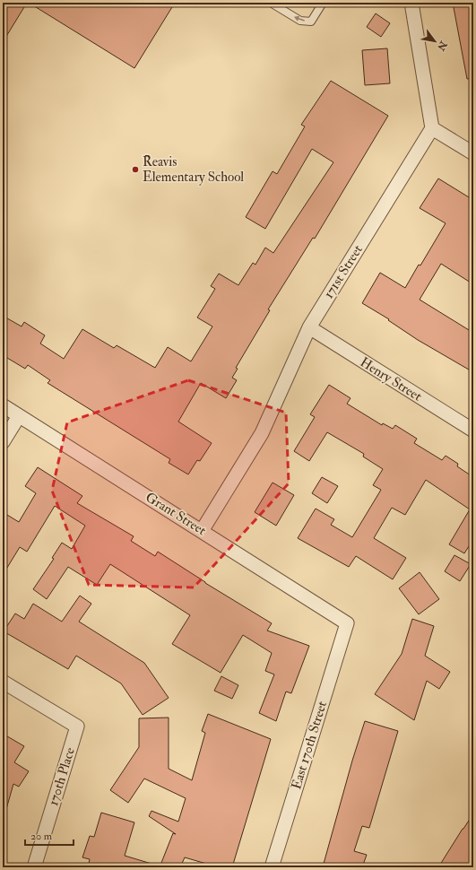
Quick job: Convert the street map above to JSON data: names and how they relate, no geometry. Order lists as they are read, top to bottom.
{
  "streets": {
    "street": [
      "171st Street",
      "Henry Street",
      "Grant Street",
      "East 170th Street",
      "170th Place"
    ]
  },
  "crossings": [
    ["171st Street", "Henry Street"],
    ["171st Street", "Grant Street"],
    ["Grant Street", "East 170th Street"]
  ],
  "places": ["Reavis Elementary School"],
  "scale_bar": "20 m",
  "north": "bottom right"
}
